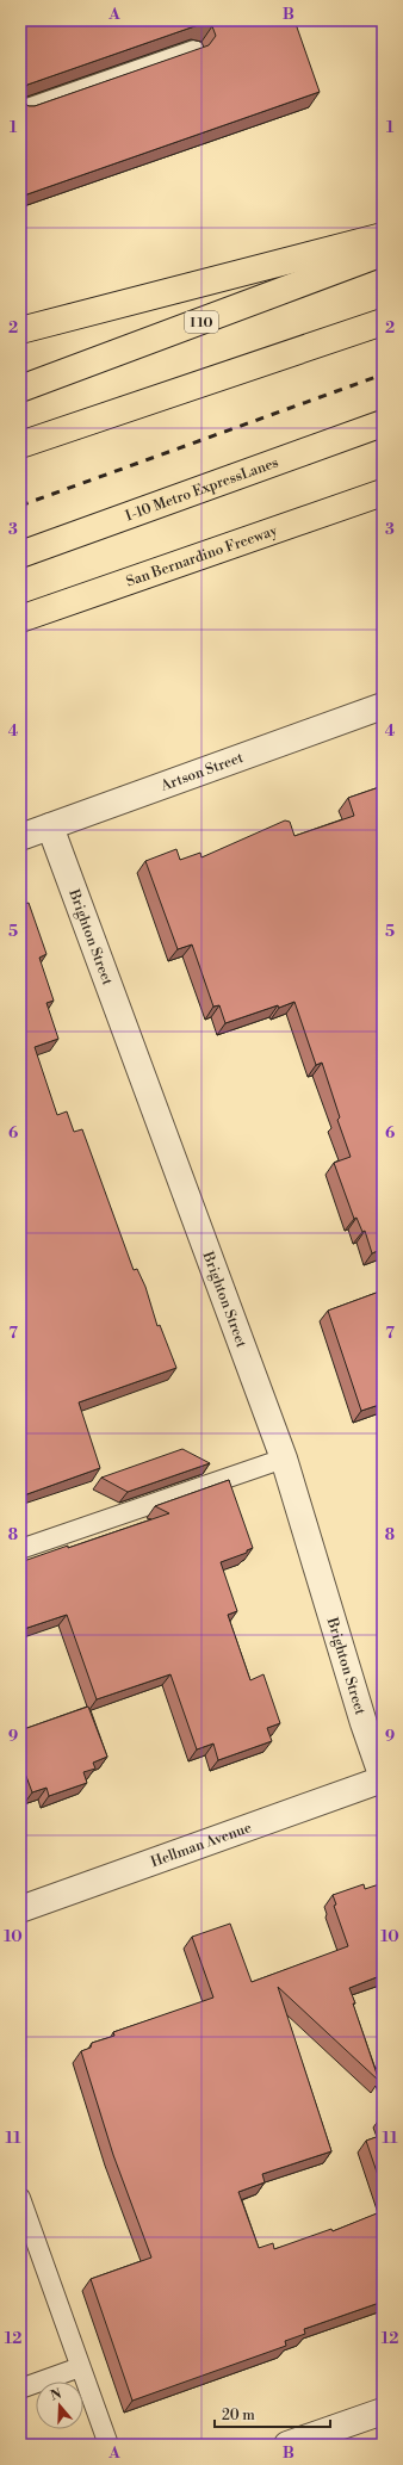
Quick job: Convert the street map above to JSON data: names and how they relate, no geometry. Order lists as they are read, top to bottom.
{
  "streets": {
    "highway": ["I 10", "I-10 Metro ExpressLanes", "San Bernardino Freeway"],
    "street": ["Artson Street", "Brighton Street", "Hellman Avenue"]
  },
  "crossings": [
    ["Artson Street", "Brighton Street"],
    ["Brighton Street", "Hellman Avenue"]
  ],
  "scale_bar": "20 m",
  "north": "top",
  "grid": {
    "columns": ["A", "B"],
    "rows": [
      "1",
      "2",
      "3",
      "4",
      "5",
      "6",
      "7",
      "8",
      "9",
      "10",
      "11",
      "12"
    ]
  }
}
